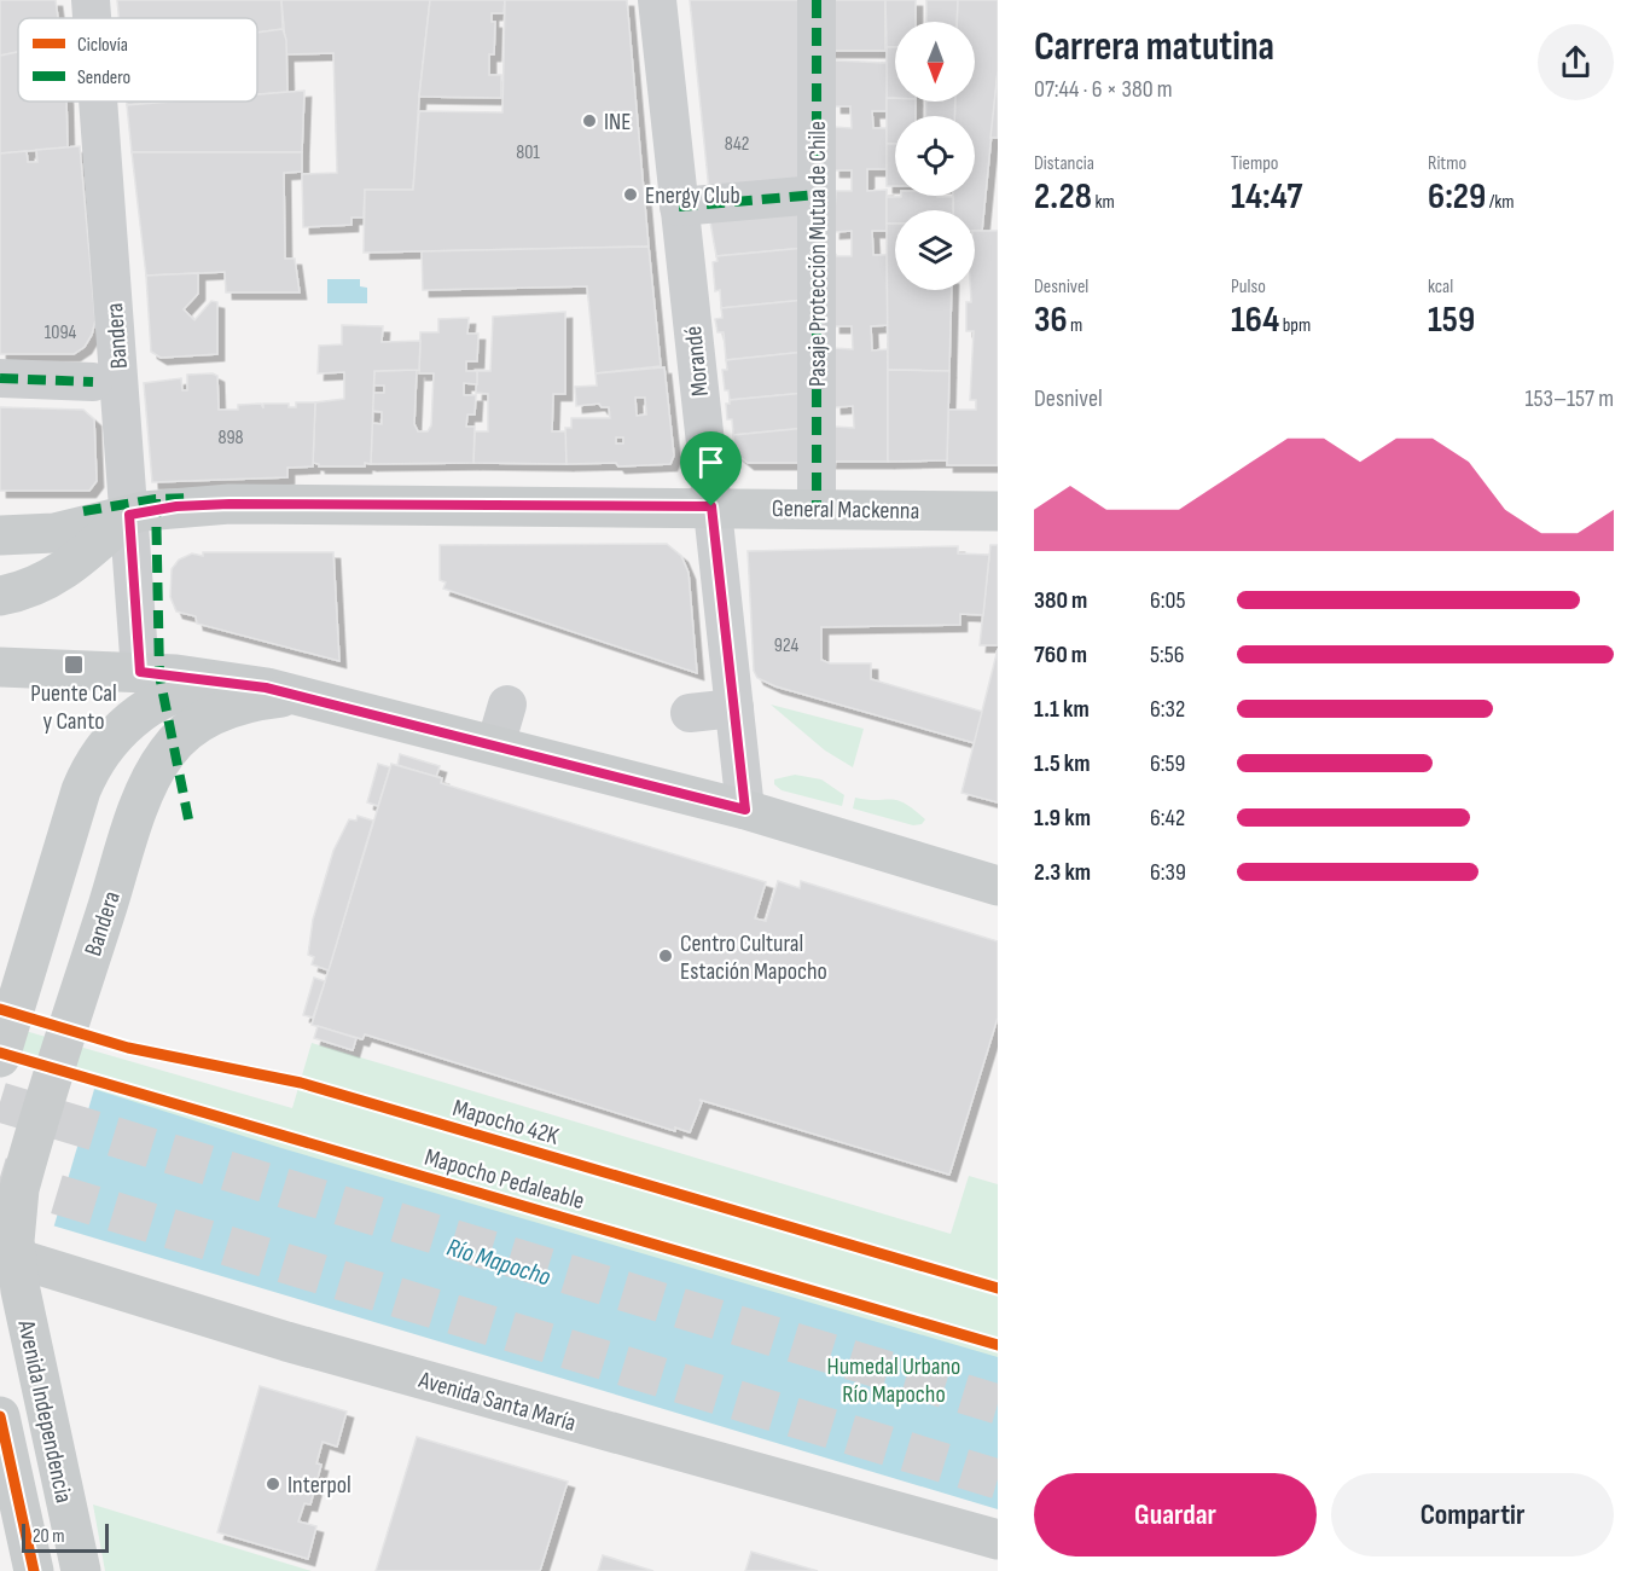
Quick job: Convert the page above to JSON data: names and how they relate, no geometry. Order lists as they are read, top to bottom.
{
  "streets": {
    "main road": [
      "Bandera",
      "General Mackenna",
      "Avenida Santa María",
      "Avenida Independencia"
    ],
    "street": ["Pasaje Protección Mutua de Chile", "Morandé"],
    "cycle path": ["Mapocho 42K", "Mapocho Pedaleable"]
  },
  "crossings": [
    ["Pasaje Protección Mutua de Chile", "General Mackenna"],
    ["Bandera", "General Mackenna"],
    ["Bandera", "Avenida Independencia"],
    ["Morandé", "General Mackenna"],
    ["Avenida Santa María", "Avenida Independencia"]
  ],
  "water": ["Río Mapocho"],
  "parks": ["Humedal Urbano Río Mapocho"],
  "places": {
    "other": [
      "INE",
      "Energy Club",
      "Centro Cultural Estación Mapocho",
      "Interpol"
    ],
    "transit": ["Puente Cal y Canto"]
  },
  "house_numbers": [
    "842",
    "801",
    "1094",
    "898",
    "924"
  ],
  "legend": ["Ciclovía", "Sendero"],
  "scale_bar": "20 m",
  "north": "bottom",
  "page": {
    "heading": ["Carrera matutina", "07:44 · 6 × 380 m"],
    "stats": [
      ["Distancia", "2.28 km"],
      ["Tiempo", "14:47"],
      ["Ritmo", "6:29 /km"],
      ["Desnivel", "36 m"],
      ["Pulso", "164 bpm"],
      ["kcal", "159"]
    ],
    "chart": ["Desnivel", "153–157 m"],
    "list": [
      {
        "name": "380 m",
        "note": "6:05"
      },
      {
        "name": "760 m",
        "note": "5:56"
      },
      {
        "name": "1.1 km",
        "note": "6:32"
      },
      {
        "name": "1.5 km",
        "note": "6:59"
      },
      {
        "name": "1.9 km",
        "note": "6:42"
      },
      {
        "name": "2.3 km",
        "note": "6:39"
      }
    ],
    "buttons": ["Guardar", "Compartir"],
    "scale": "20 m"
  }
}
